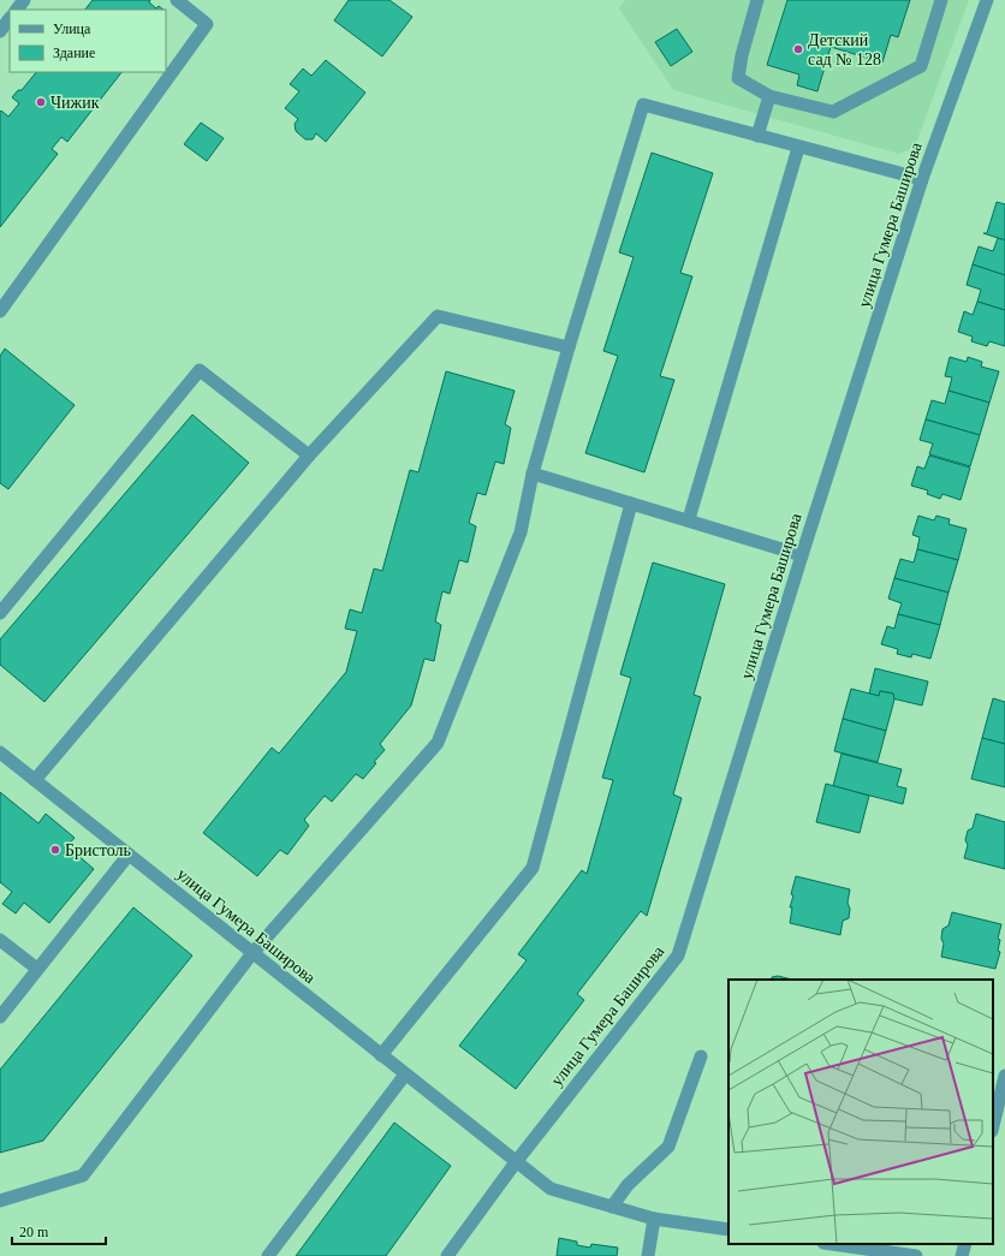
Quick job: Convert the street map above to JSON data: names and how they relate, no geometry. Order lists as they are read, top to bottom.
{
  "streets": {
    "street": ["улица Гумера Баширова"]
  },
  "places": ["Детский сад № 128", "Чижик", "Бристоль"],
  "legend": ["Улица", "Здание"],
  "scale_bar": "20 m"
}
